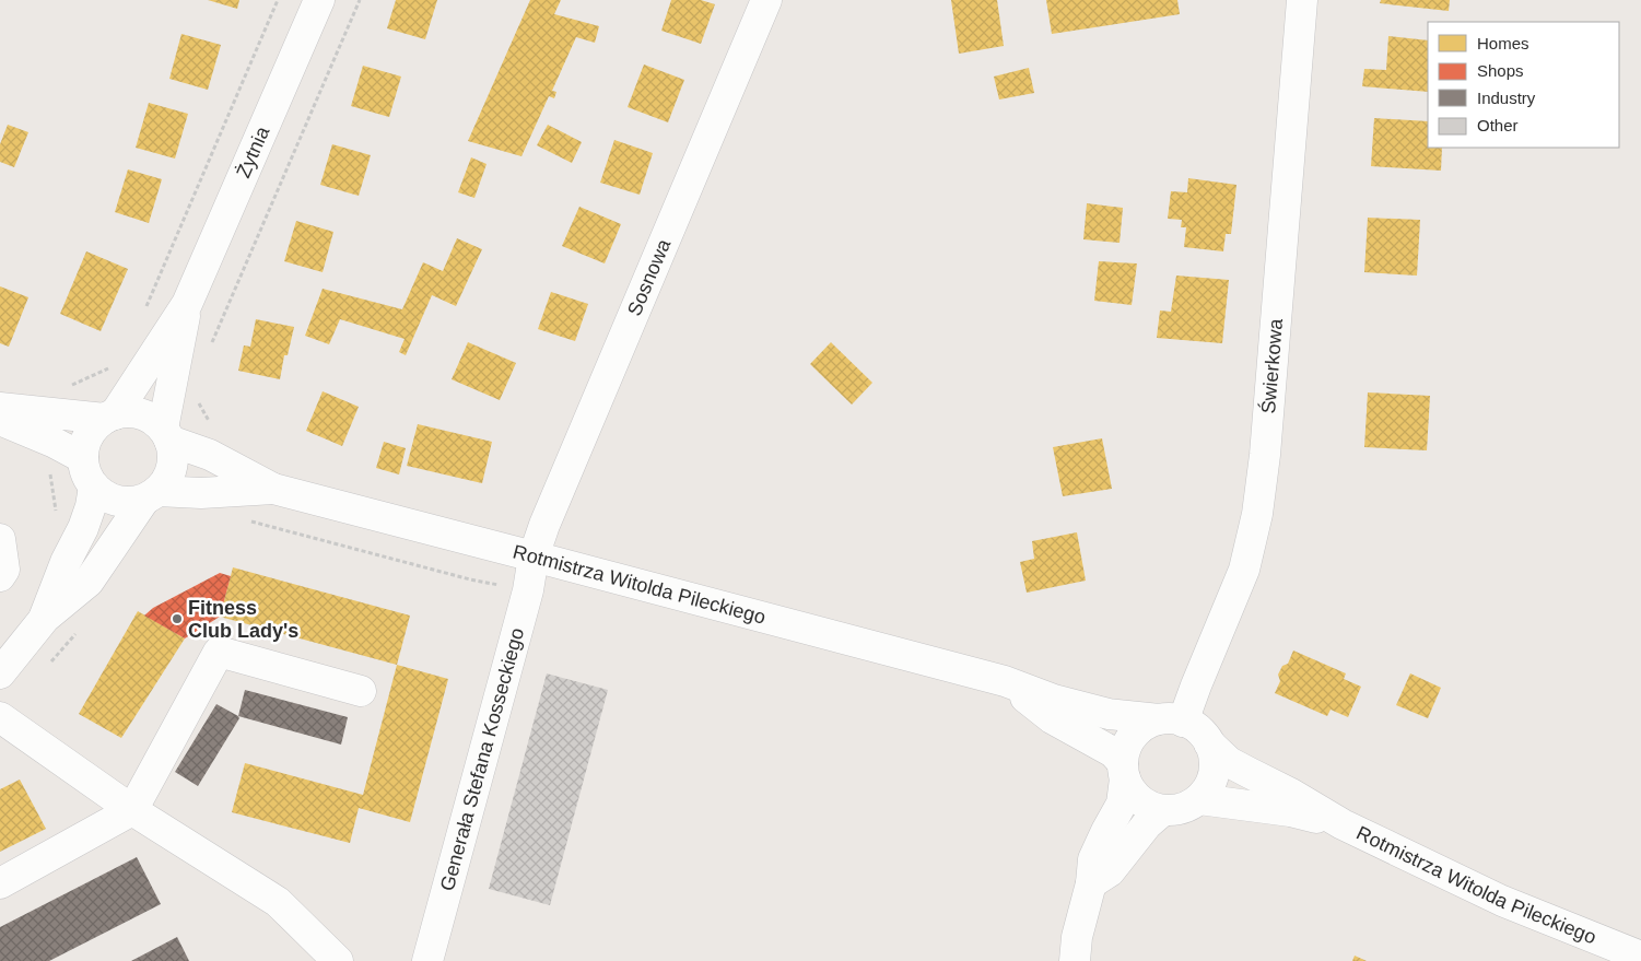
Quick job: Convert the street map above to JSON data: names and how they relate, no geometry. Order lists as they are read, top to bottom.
{
  "streets": {
    "street": [
      "Żytnia",
      "Sosnowa",
      "Świerkowa",
      "Rotmistrza Witolda Pileckiego",
      "Generała Stefana Kosseckiego"
    ]
  },
  "crossings": [
    ["Żytnia", "Rotmistrza Witolda Pileckiego"],
    ["Sosnowa", "Rotmistrza Witolda Pileckiego"],
    ["Sosnowa", "Generała Stefana Kosseckiego"],
    ["Świerkowa", "Rotmistrza Witolda Pileckiego"],
    ["Rotmistrza Witolda Pileckiego", "Generała Stefana Kosseckiego"]
  ],
  "places": ["Fitness Club Lady's"],
  "legend": [
    "Homes",
    "Shops",
    "Industry",
    "Other"
  ]
}
